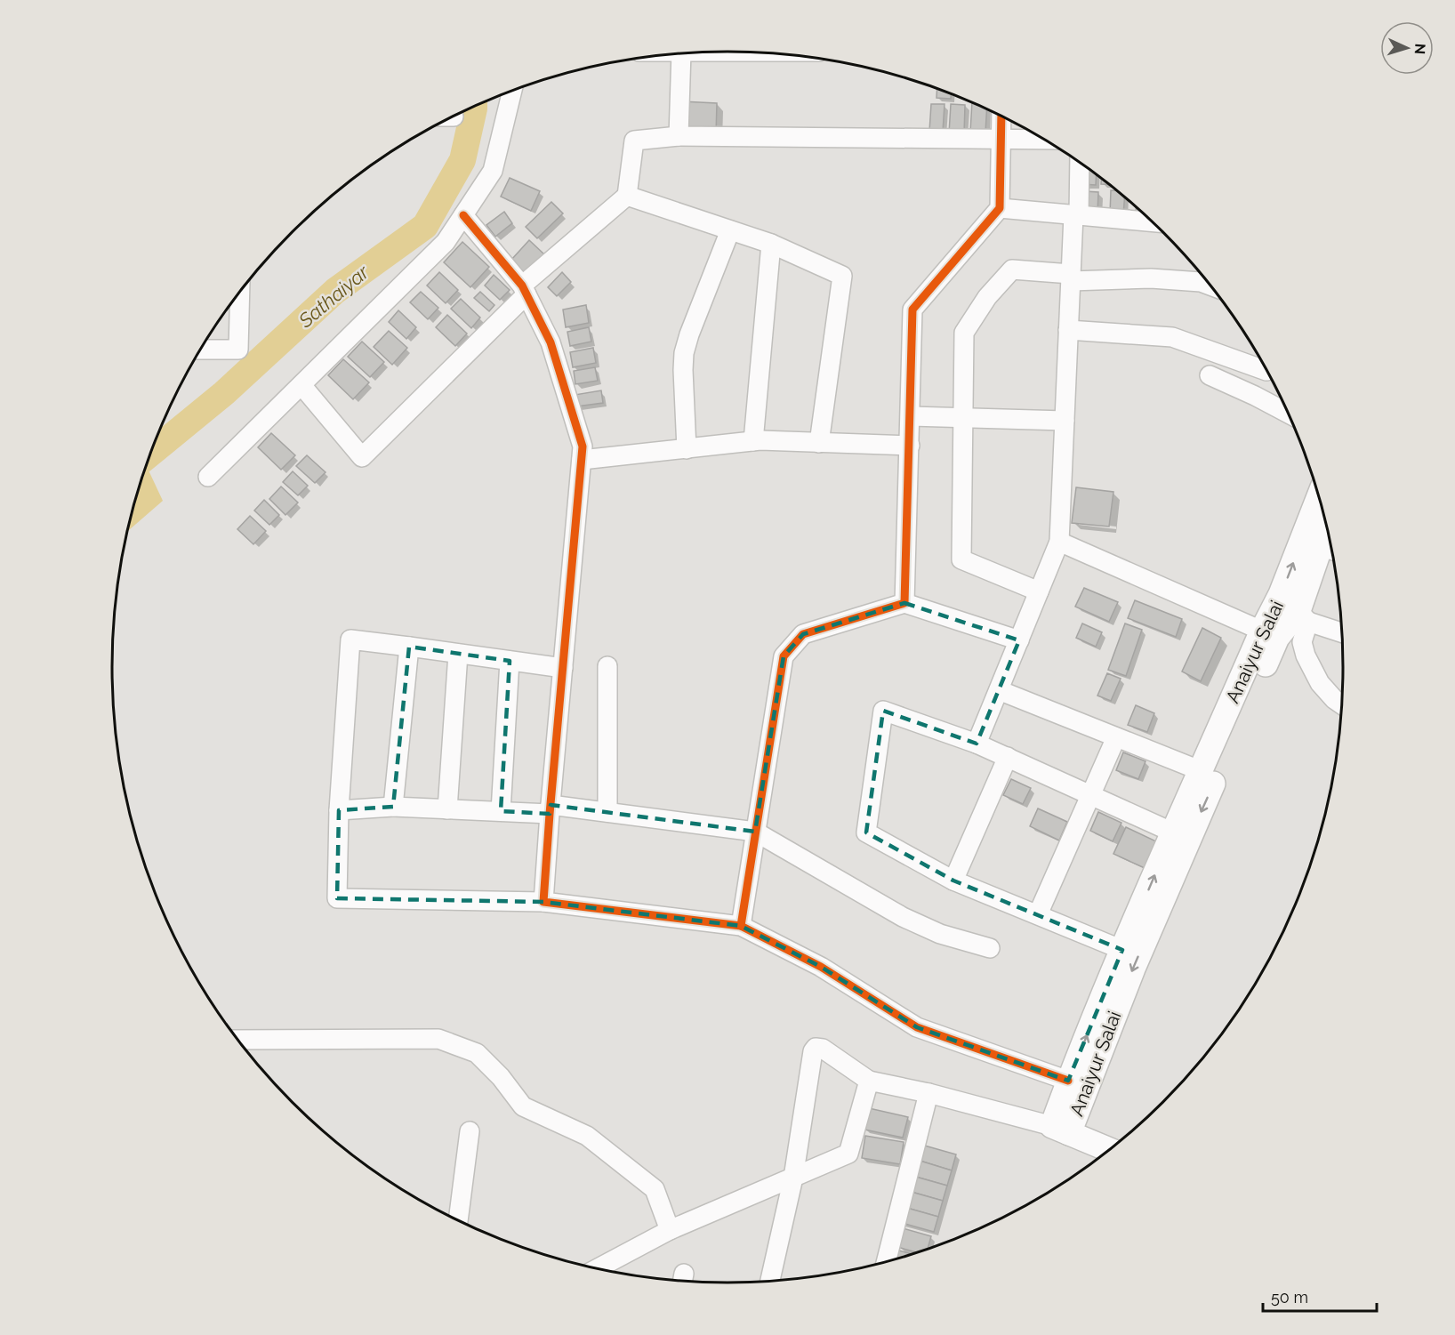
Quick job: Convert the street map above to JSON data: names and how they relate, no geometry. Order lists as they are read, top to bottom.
{
  "streets": {
    "main road": ["Anaiyur Salai"]
  },
  "water": ["Sathaiyar"],
  "scale_bar": "50 m",
  "north": "right"
}
